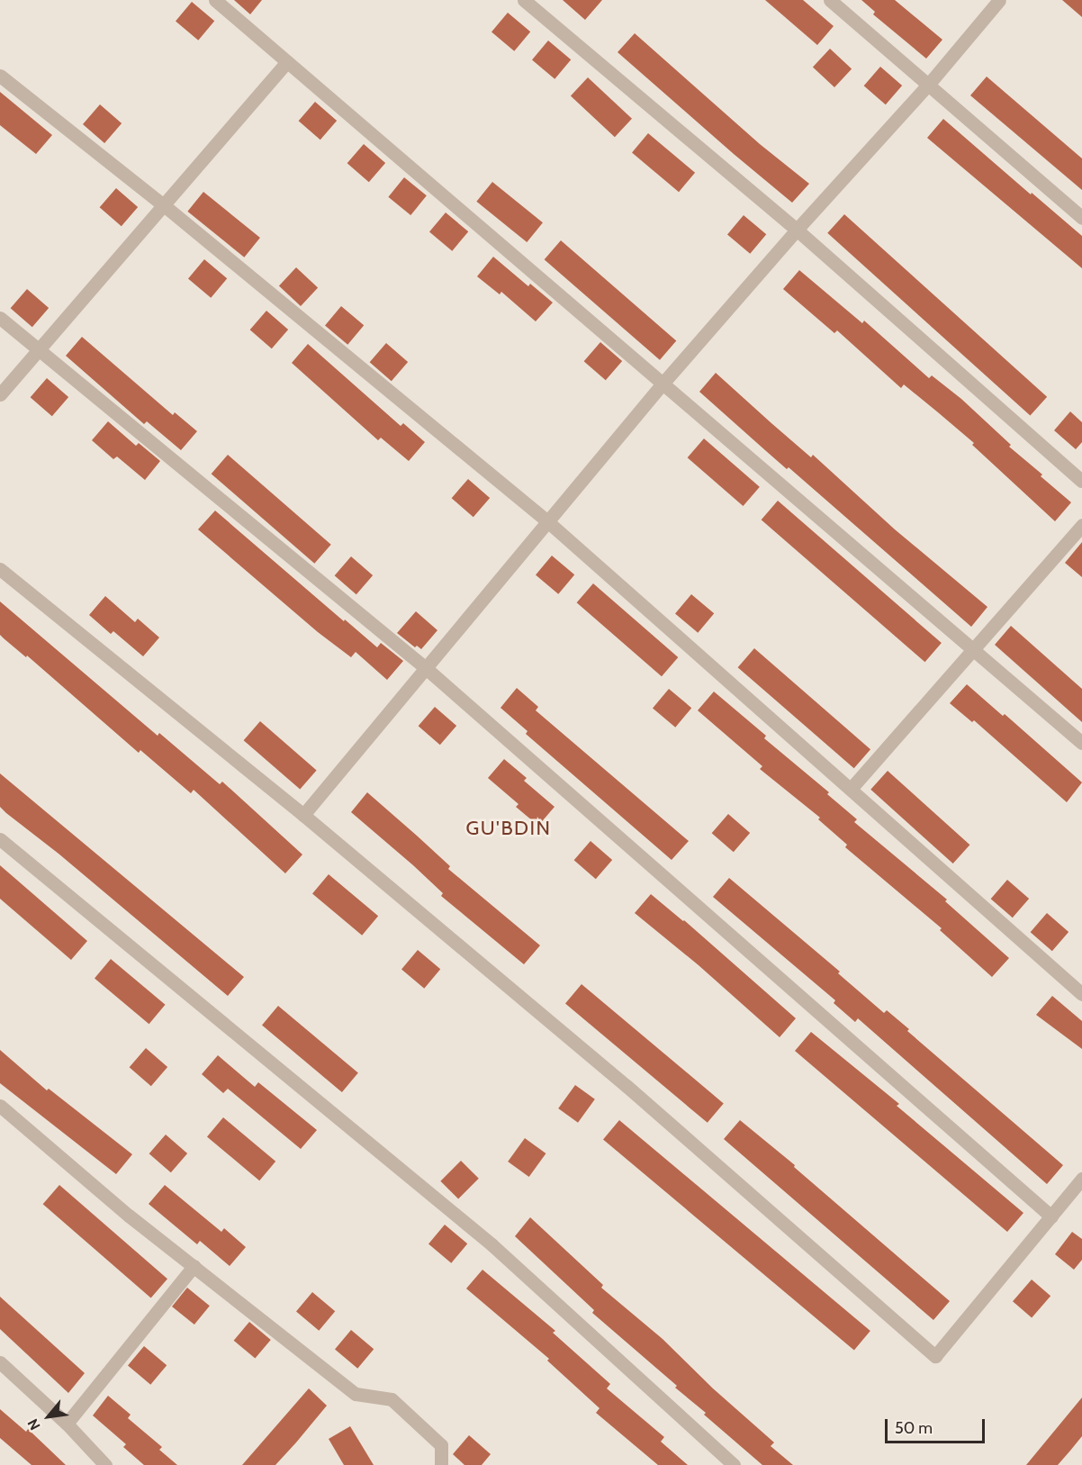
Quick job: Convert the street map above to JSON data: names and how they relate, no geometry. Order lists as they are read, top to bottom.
{
  "districts": ["GU'BDIN"],
  "scale_bar": "50 m",
  "north": "bottom left"
}
